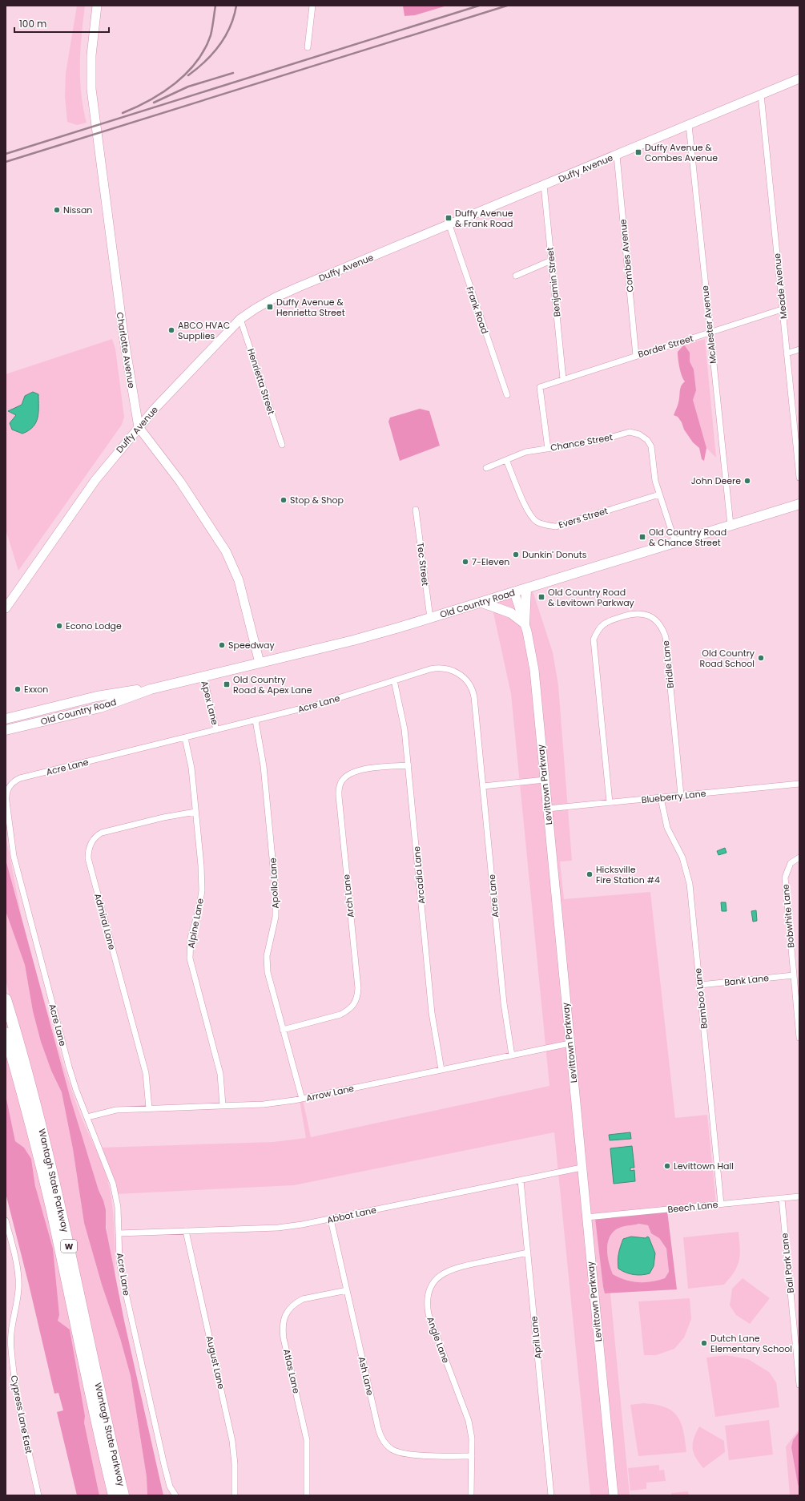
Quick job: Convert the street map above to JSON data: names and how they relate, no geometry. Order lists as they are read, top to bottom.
{
  "streets": {
    "highway": ["Wantagh State Parkway", "W"],
    "main road": ["Old Country Road"],
    "street": [
      "Duffy Avenue",
      "Combes Avenue",
      "Benjamin Street",
      "Meade Avenue",
      "Frank Road",
      "McAlester Avenue",
      "Border Street",
      "Charlotte Avenue",
      "Henrietta Street",
      "Chance Street",
      "Evers Street",
      "Tec Street",
      "Bridle Lane",
      "Apex Lane",
      "Acre Lane",
      "Levittown Parkway",
      "Blueberry Lane",
      "Arcadia Lane",
      "Apollo Lane",
      "Arch Lane",
      "Bobwhite Lane",
      "Admiral Lane",
      "Alpine Lane",
      "Bank Lane",
      "Bamboo Lane",
      "Arrow Lane",
      "Beech Lane",
      "Abbot Lane",
      "Ball Park Lane",
      "April Lane",
      "Angle Lane",
      "August Lane",
      "Atlas Lane",
      "Ash Lane",
      "Cypress Lane East"
    ]
  },
  "crossings": [
    ["Duffy Avenue", "Combes Avenue"],
    ["Duffy Avenue", "Benjamin Street"],
    ["Duffy Avenue", "Meade Avenue"],
    ["Duffy Avenue", "Frank Road"],
    ["Duffy Avenue", "McAlester Avenue"],
    ["Duffy Avenue", "Charlotte Avenue"],
    ["Duffy Avenue", "Henrietta Street"],
    ["Combes Avenue", "Border Street"],
    ["Benjamin Street", "Border Street"],
    ["Meade Avenue", "Border Street"],
    ["McAlester Avenue", "Border Street"],
    ["McAlester Avenue", "Old Country Road"],
    ["Border Street", "Chance Street"],
    ["Charlotte Avenue", "Old Country Road"],
    ["Chance Street", "Evers Street"],
    ["Chance Street", "Old Country Road"],
    ["Tec Street", "Old Country Road"],
    ["Old Country Road", "Apex Lane"],
    ["Old Country Road", "Levittown Parkway"],
    ["Bridle Lane", "Blueberry Lane"],
    ["Apex Lane", "Acre Lane"],
    ["Acre Lane", "Arcadia Lane"],
    ["Acre Lane", "Apollo Lane"],
    ["Acre Lane", "Alpine Lane"],
    ["Acre Lane", "Arrow Lane"],
    ["Acre Lane", "Abbot Lane"],
    ["Levittown Parkway", "Blueberry Lane"],
    ["Levittown Parkway", "Arrow Lane"],
    ["Levittown Parkway", "Beech Lane"],
    ["Levittown Parkway", "Abbot Lane"],
    ["Blueberry Lane", "Bamboo Lane"],
    ["Arcadia Lane", "Arch Lane"],
    ["Arcadia Lane", "Arrow Lane"],
    ["Apollo Lane", "Arch Lane"],
    ["Apollo Lane", "Arrow Lane"],
    ["Bobwhite Lane", "Bank Lane"],
    ["Admiral Lane", "Alpine Lane"],
    ["Admiral Lane", "Arrow Lane"],
    ["Alpine Lane", "Arrow Lane"],
    ["Bank Lane", "Bamboo Lane"],
    ["Bamboo Lane", "Beech Lane"],
    ["Beech Lane", "Ball Park Lane"],
    ["Abbot Lane", "April Lane"],
    ["Abbot Lane", "August Lane"],
    ["Abbot Lane", "Ash Lane"],
    ["April Lane", "Angle Lane"],
    ["Angle Lane", "Ash Lane"],
    ["Atlas Lane", "Ash Lane"]
  ],
  "places": {
    "transit": [
      "Duffy Avenue & Combes Avenue",
      "Duffy Avenue & Frank Road",
      "Duffy Avenue & Henrietta Street",
      "Old Country Road & Chance Street",
      "Old Country Road & Levitown Parkway",
      "Old Country Road & Apex Lane"
    ],
    "other": [
      "Nissan",
      "ABCO HVAC Supplies",
      "John Deere",
      "Stop & Shop",
      "Dunkin' Donuts",
      "7-Eleven",
      "Econo Lodge",
      "Speedway",
      "Old Country Road School",
      "Exxon",
      "Hicksville Fire Station #4",
      "Levittown Hall",
      "Dutch Lane Elementary School"
    ]
  },
  "scale_bar": "100 m"
}
